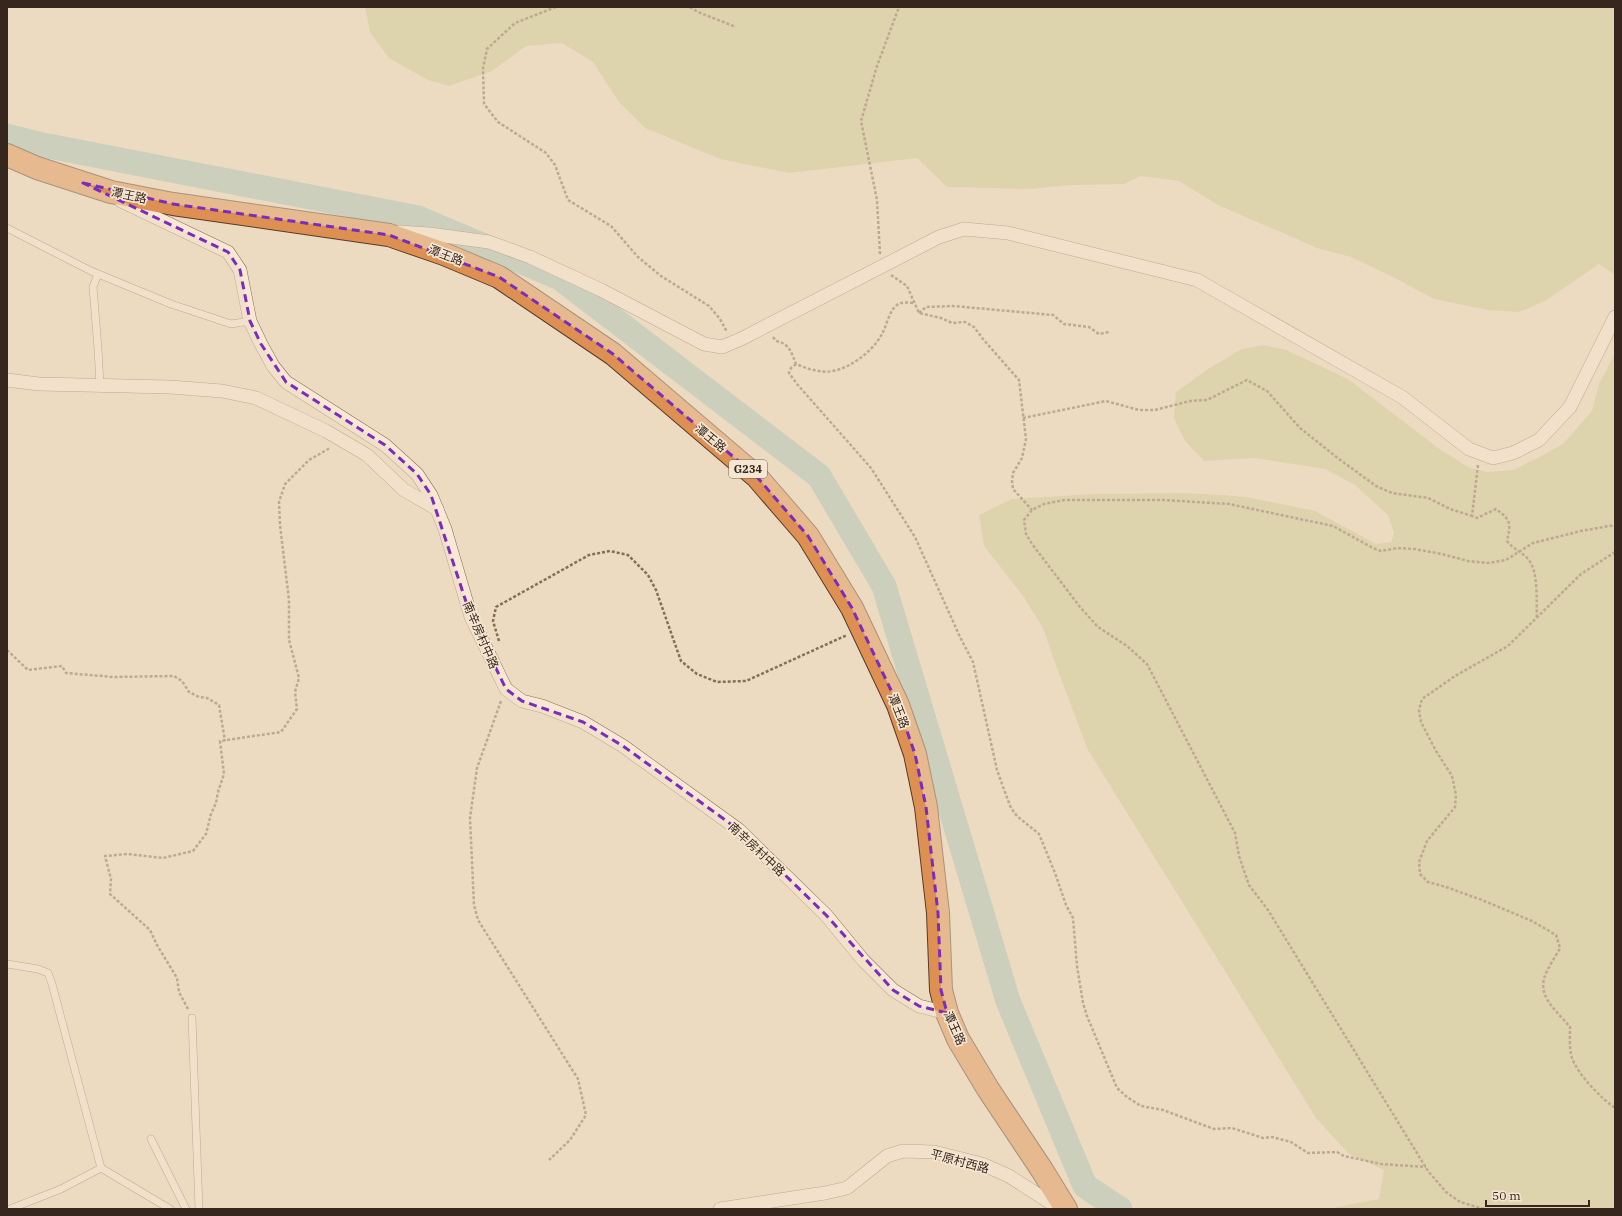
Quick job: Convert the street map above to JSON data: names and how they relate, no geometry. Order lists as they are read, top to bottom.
{
  "streets": {
    "highway": ["潭王路", "G234"],
    "street": ["南辛房村中路", "平原村西路"]
  },
  "crossings": [
    ["潭王路", "南辛房村中路"]
  ],
  "scale_bar": "50 m"
}
